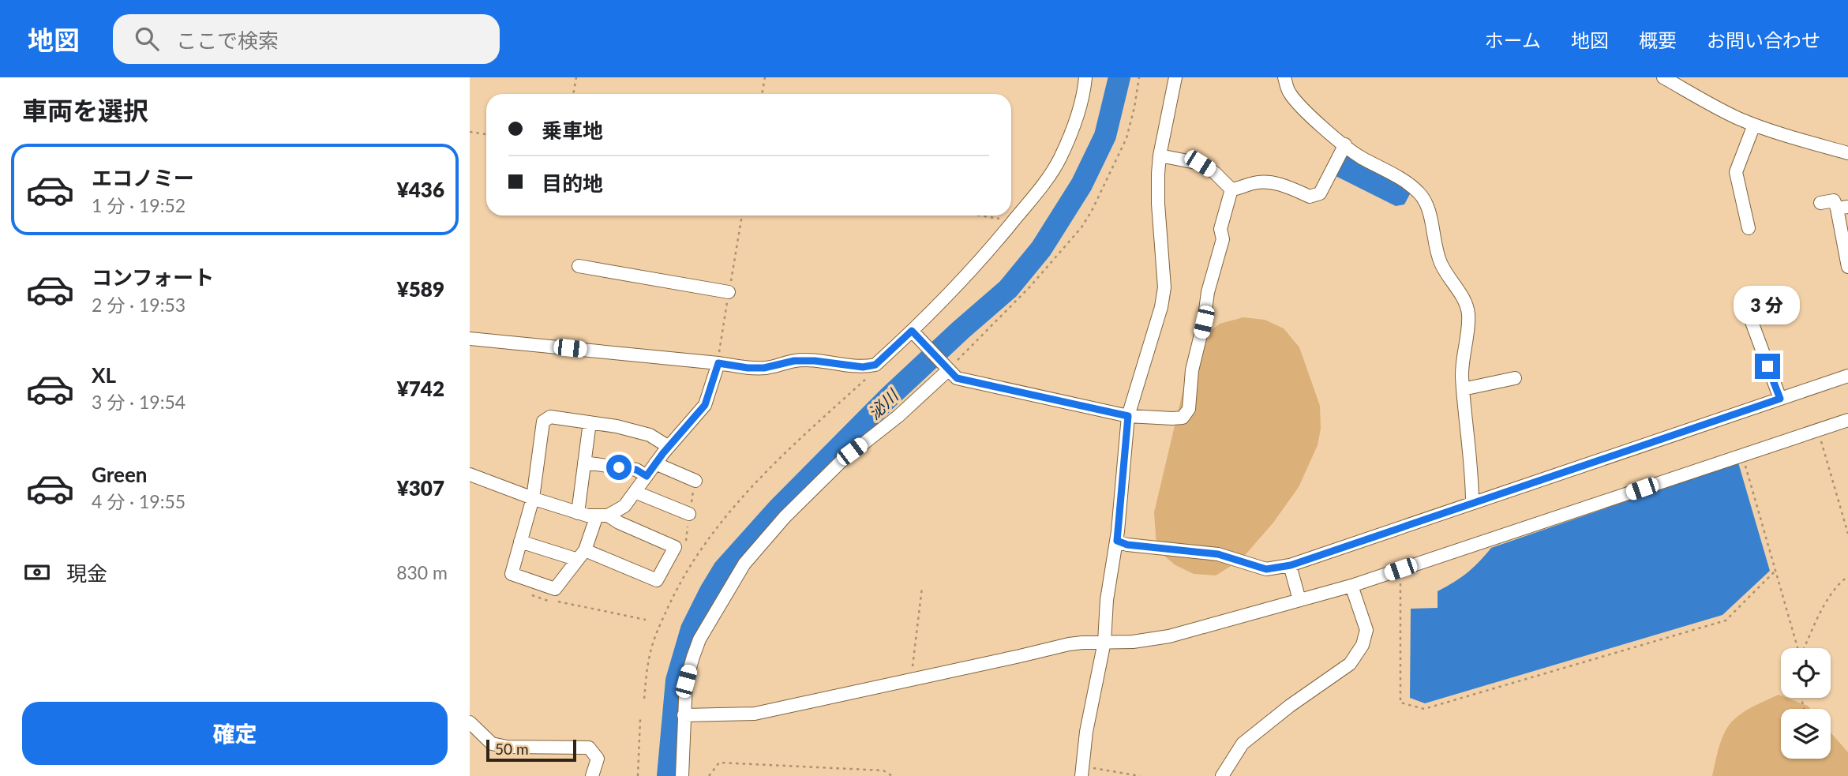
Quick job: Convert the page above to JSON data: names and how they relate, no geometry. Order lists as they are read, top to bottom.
{
  "water": ["泌川"],
  "scale_bar": "50 m",
  "page": {
    "header": "地図",
    "search": "ここで検索",
    "nav": [
      "ホーム",
      "地図",
      "概要",
      "お問い合わせ"
    ],
    "heading": "車両を選択",
    "banner": ["乗車地", "目的地"],
    "list": [
      {
        "name": "エコノミー",
        "note": "1 分 · 19:52",
        "value": "¥436"
      },
      {
        "name": "コンフォート",
        "note": "2 分 · 19:53",
        "value": "¥589"
      },
      {
        "name": "XL",
        "note": "3 分 · 19:54",
        "value": "¥742"
      },
      {
        "name": "Green",
        "note": "4 分 · 19:55",
        "value": "¥307"
      }
    ],
    "bubble": "3 分",
    "pay": ["現金", "830 m"],
    "buttons": "確定",
    "scale": "50 m"
  }
}
